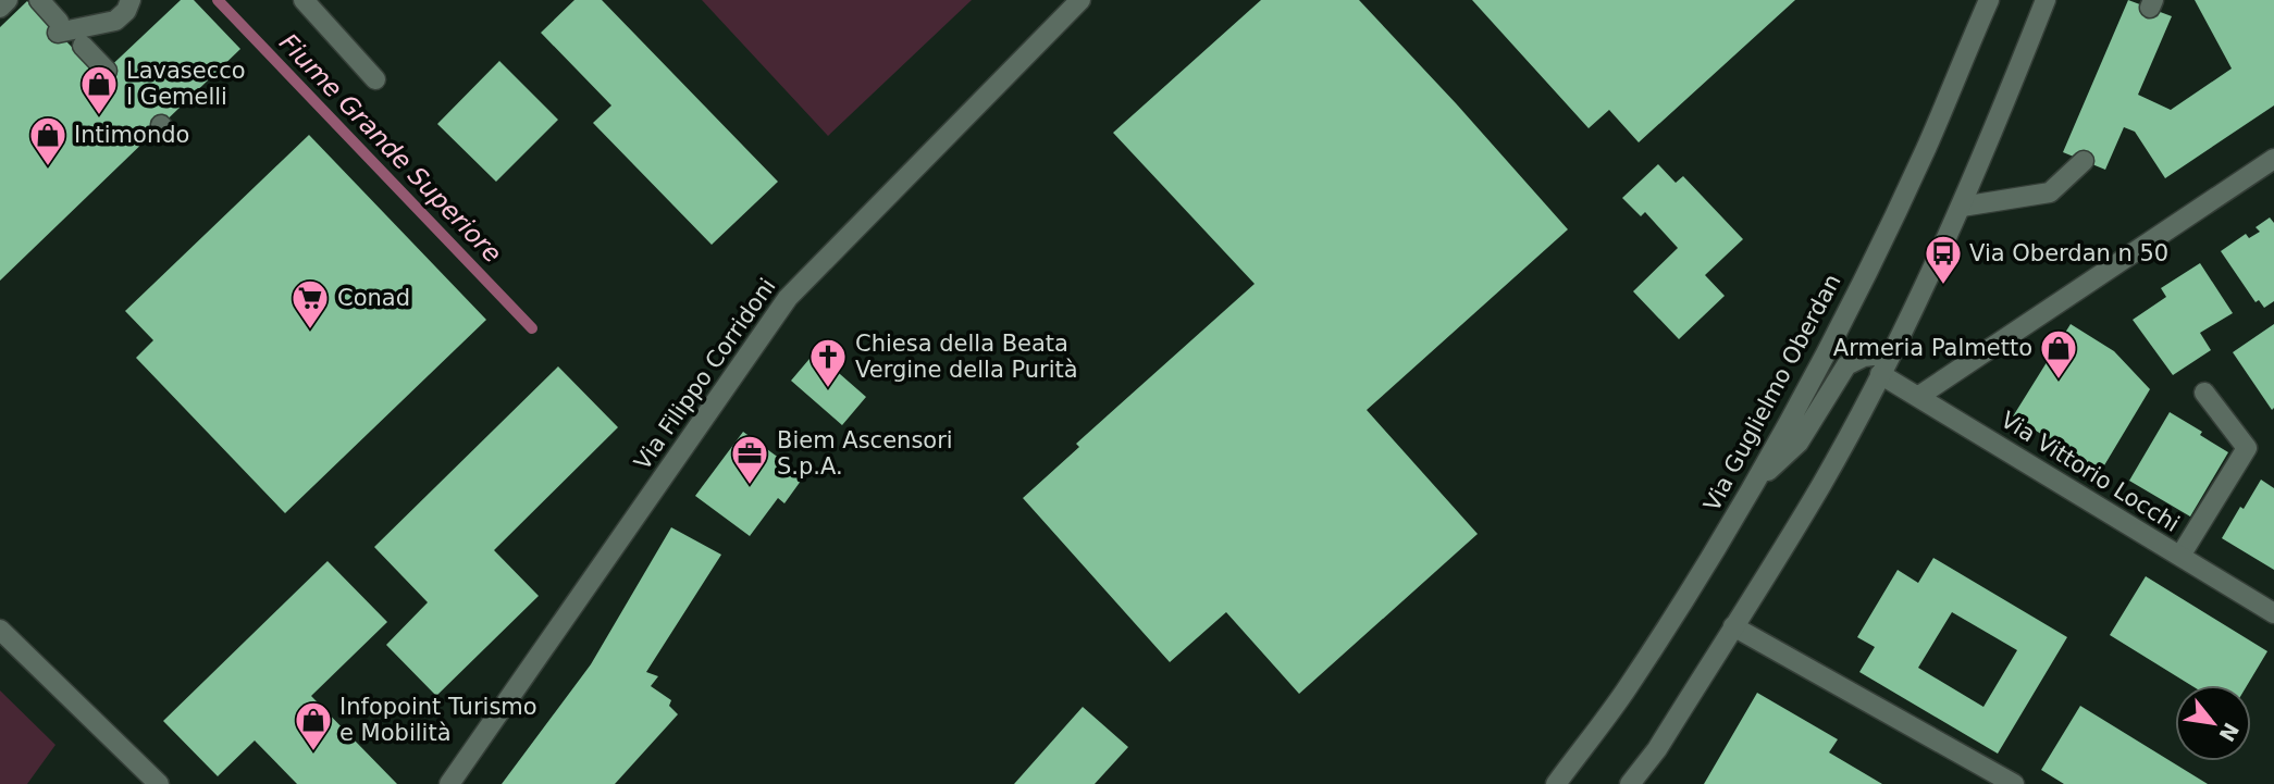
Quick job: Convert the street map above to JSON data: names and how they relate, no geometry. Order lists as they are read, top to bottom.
{
  "streets": {
    "street": ["Via Filippo Corridoni", "Via Guglielmo Oberdan", "Via Vittorio Locchi"]
  },
  "water": ["Fiume Grande Superiore"],
  "places": {
    "shop": [
      "Lavasecco I Gemelli",
      "Intimondo",
      "Armeria Palmetto",
      "Infopoint Turismo e Mobilità"
    ],
    "bus stop": ["Via Oberdan n 50"],
    "supermarket": ["Conad"],
    "church": ["Chiesa della Beata Vergine della Purità"],
    "office": ["Biem Ascensori S.p.A."]
  },
  "north": "bottom right"
}
